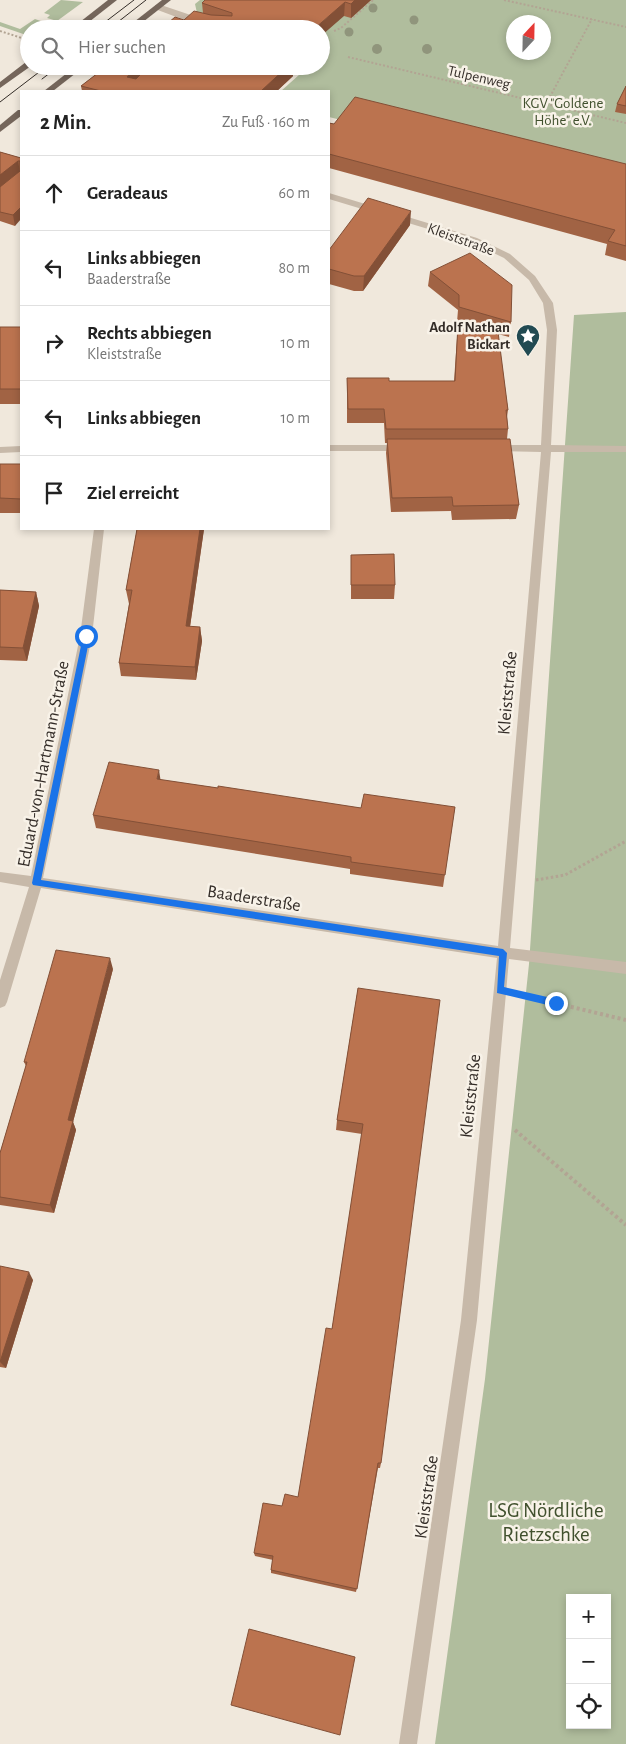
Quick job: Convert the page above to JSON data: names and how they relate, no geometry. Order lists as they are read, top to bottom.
{
  "streets": {
    "street": ["Kleiststraße", "Eduard-von-Hartmann-Straße", "Baaderstraße"],
    "path": ["Tulpenweg"]
  },
  "crossings": [
    ["Kleiststraße", "Baaderstraße"],
    ["Eduard-von-Hartmann-Straße", "Baaderstraße"]
  ],
  "parks": ["KGV \"Goldene Höhe\" e.V.", "LSG Nördliche Rietzschke"],
  "places": {
    "place": ["Adolf Nathan Bickart"]
  },
  "north": "top",
  "page": {
    "search": "Hier suchen",
    "heading": ["2 Min.", "Zu Fuß · 160 m"],
    "list": [
      ["Geradeaus", "60 m"],
      ["Links abbiegen", "Baaderstraße", "80 m"],
      ["Rechts abbiegen", "Kleiststraße", "10 m"],
      ["Links abbiegen", "10 m"],
      "Ziel erreicht"
    ],
    "map_buttons": ["+", "−"]
  }
}
